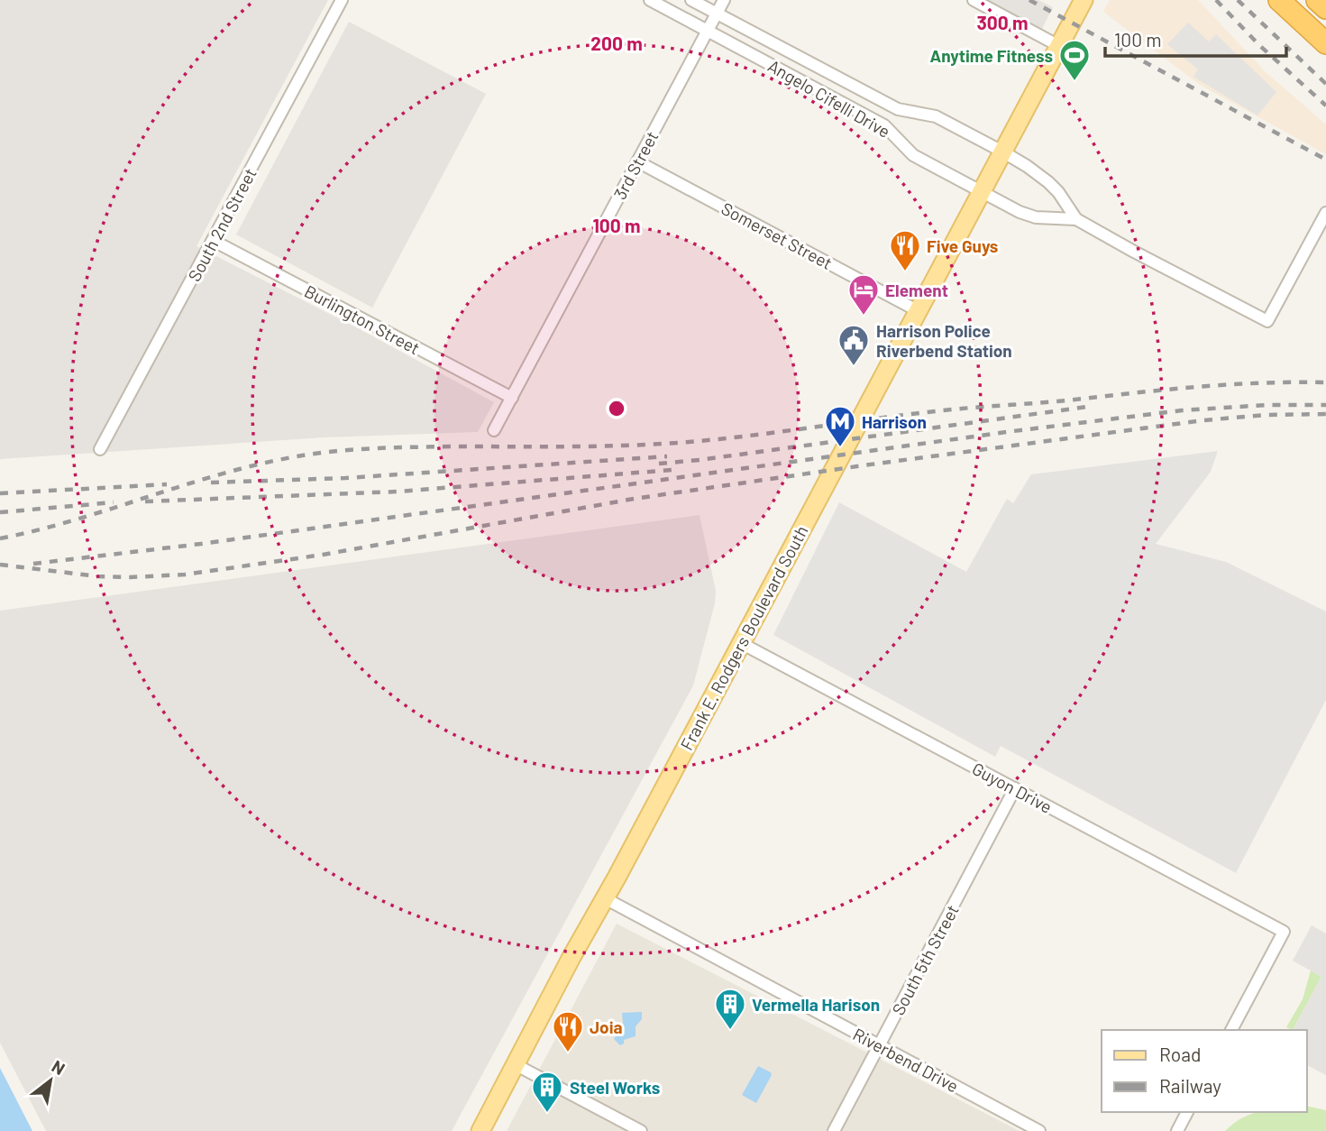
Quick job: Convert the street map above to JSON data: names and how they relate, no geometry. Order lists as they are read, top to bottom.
{
  "streets": {
    "main road": ["Frank E. Rodgers Boulevard South"],
    "street": [
      "Angelo Cifelli Drive",
      "3rd Street",
      "South 2nd Street",
      "Somerset Street",
      "Burlington Street",
      "Guyon Drive",
      "South 5th Street",
      "Riverbend Drive"
    ]
  },
  "crossings": [
    ["Angelo Cifelli Drive", "3rd Street"],
    ["Angelo Cifelli Drive", "Frank E. Rodgers Boulevard South"],
    ["3rd Street", "Somerset Street"],
    ["3rd Street", "Burlington Street"],
    ["South 2nd Street", "Burlington Street"],
    ["Somerset Street", "Frank E. Rodgers Boulevard South"],
    ["Frank E. Rodgers Boulevard South", "Guyon Drive"],
    ["Frank E. Rodgers Boulevard South", "Riverbend Drive"],
    ["Guyon Drive", "South 5th Street"],
    ["South 5th Street", "Riverbend Drive"]
  ],
  "places": {
    "sports": ["Anytime Fitness"],
    "restaurant": ["Five Guys", "Joia"],
    "hotel": ["Element"],
    "public building": ["Harrison Police Riverbend Station"],
    "metro station": ["Harrison"],
    "building": ["Vermella Harison", "Steel Works"]
  },
  "legend": ["Road", "Railway"],
  "scale_bar": "100 m",
  "north": "top right",
  "rings": ["300 m", "200 m", "100 m"]
}
